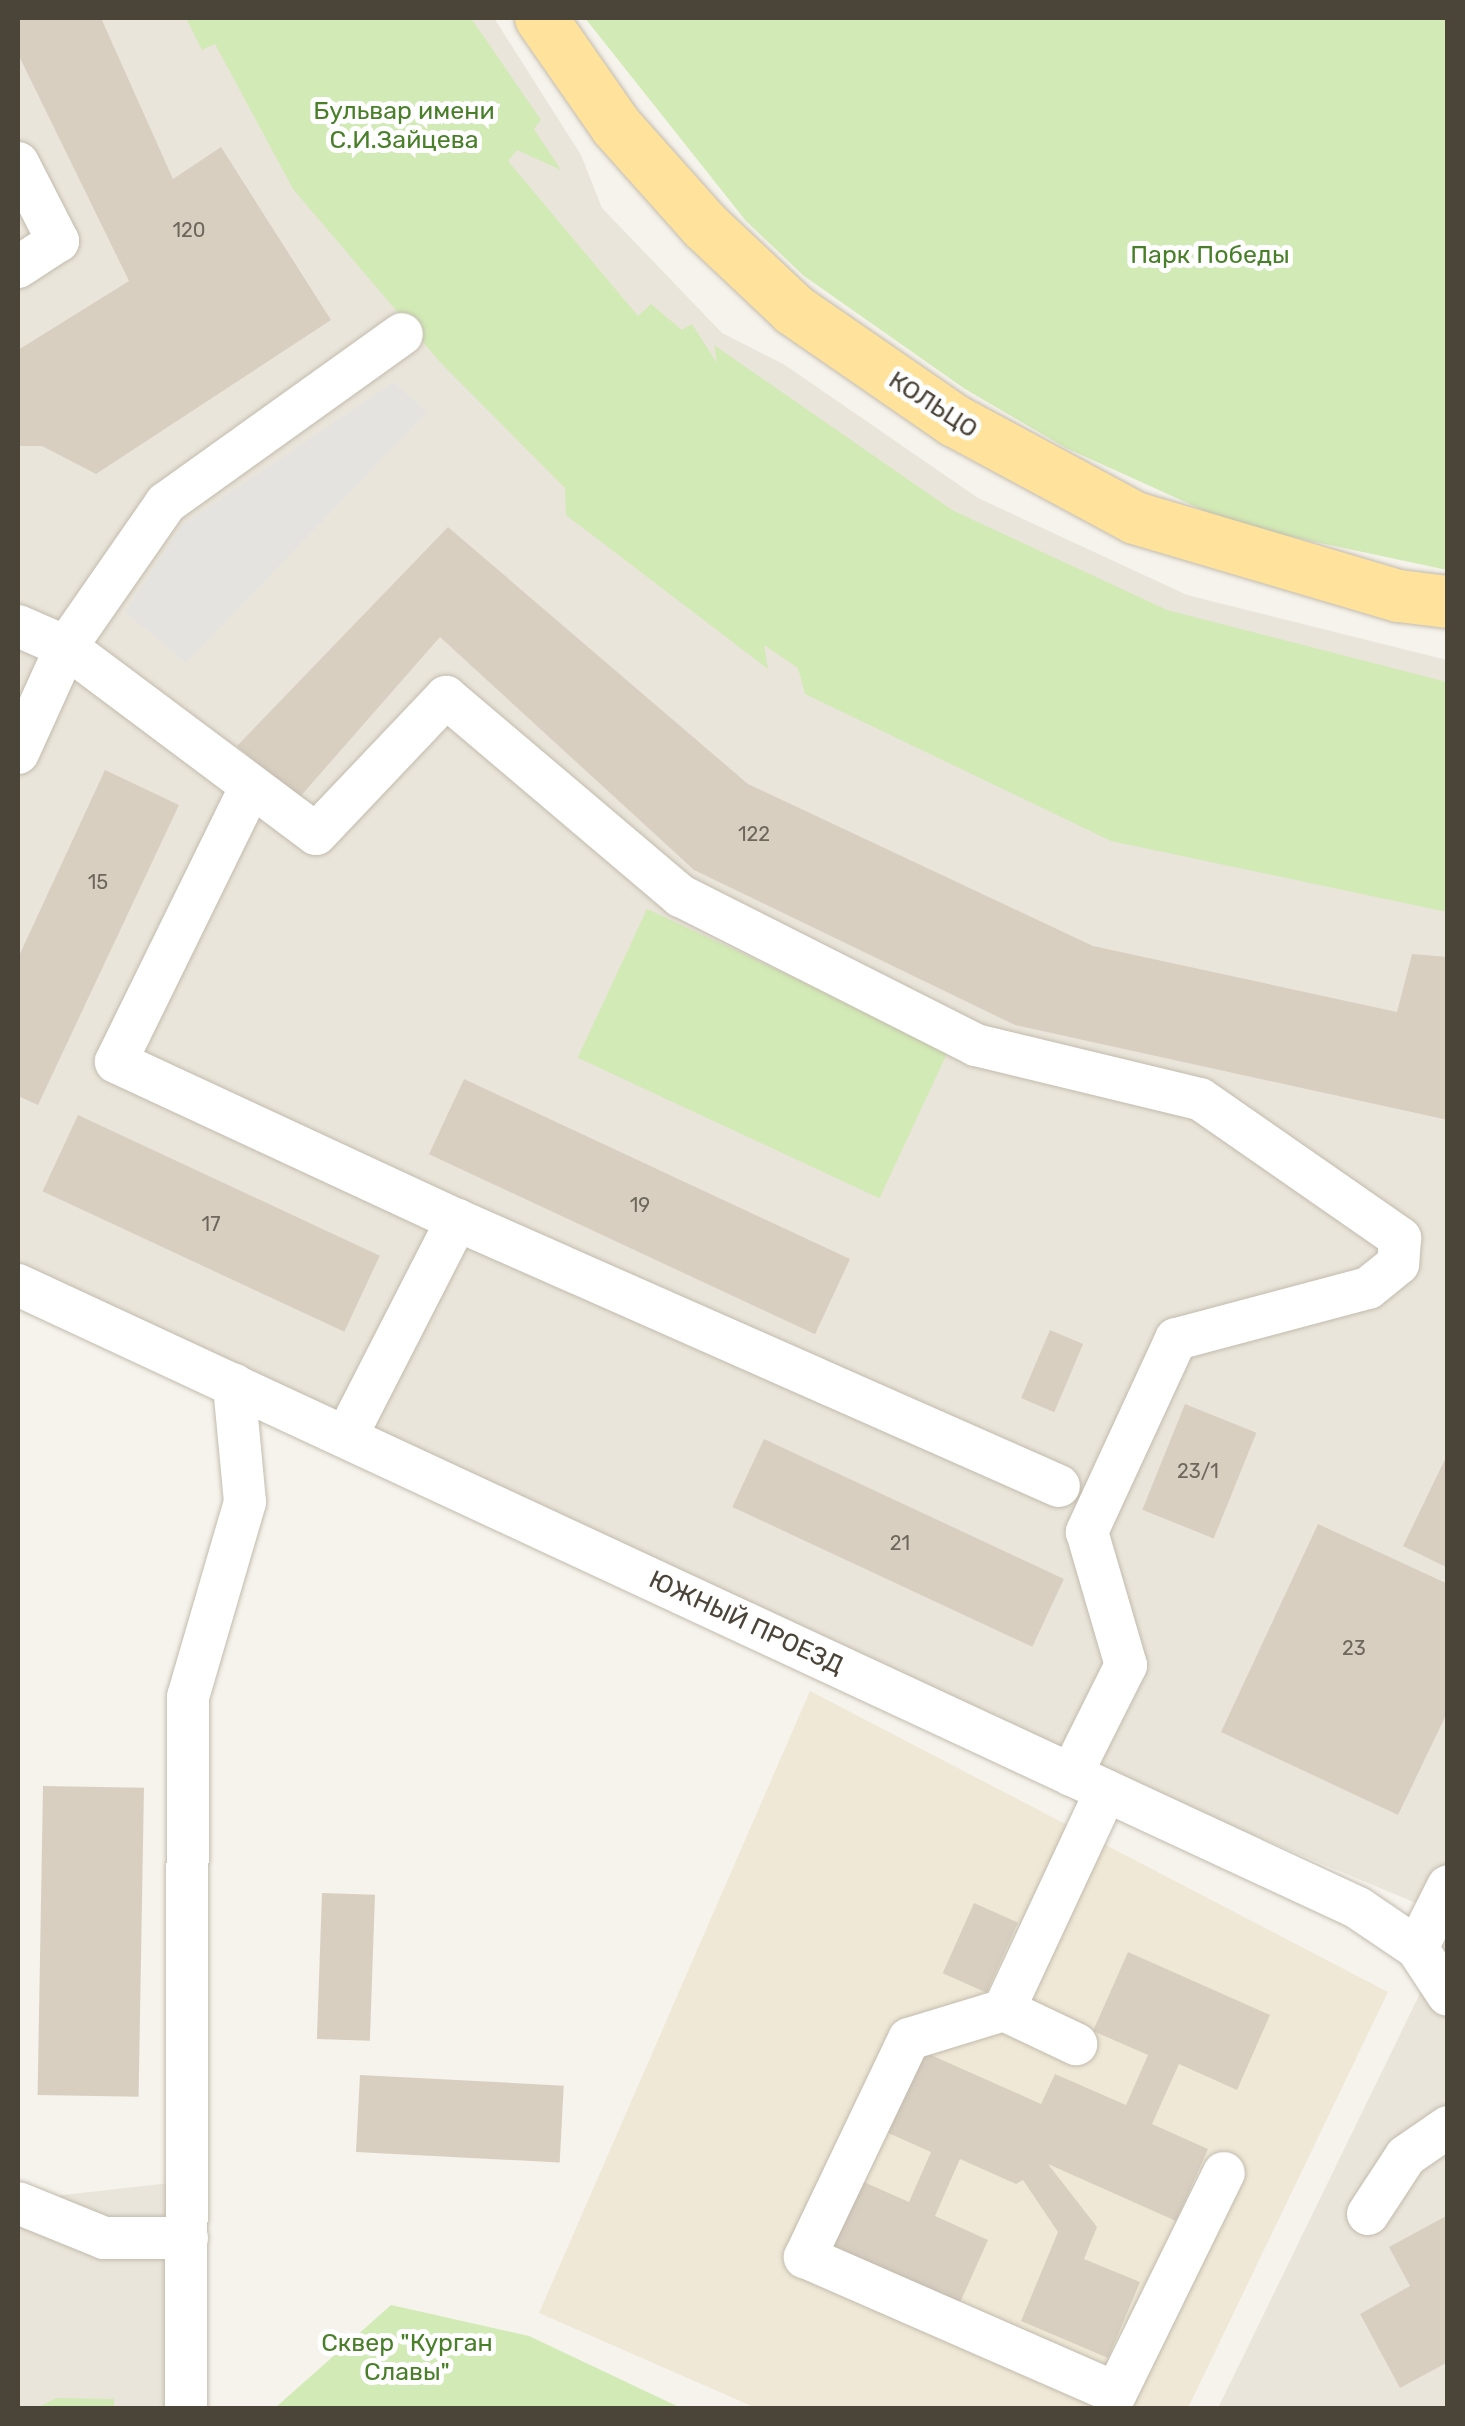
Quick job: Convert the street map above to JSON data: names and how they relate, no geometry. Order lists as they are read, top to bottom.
{
  "streets": {
    "main road": ["КОЛЬЦО"],
    "street": ["ЮЖНЫЙ ПРОЕЗД"]
  },
  "parks": ["Бульвар имени С.И.Зайцева", "Парк Победы", "Сквер \"Курган Славы\""],
  "house_numbers": [
    "120",
    "122",
    "15",
    "19",
    "17",
    "23/1",
    "21",
    "23"
  ]
}
